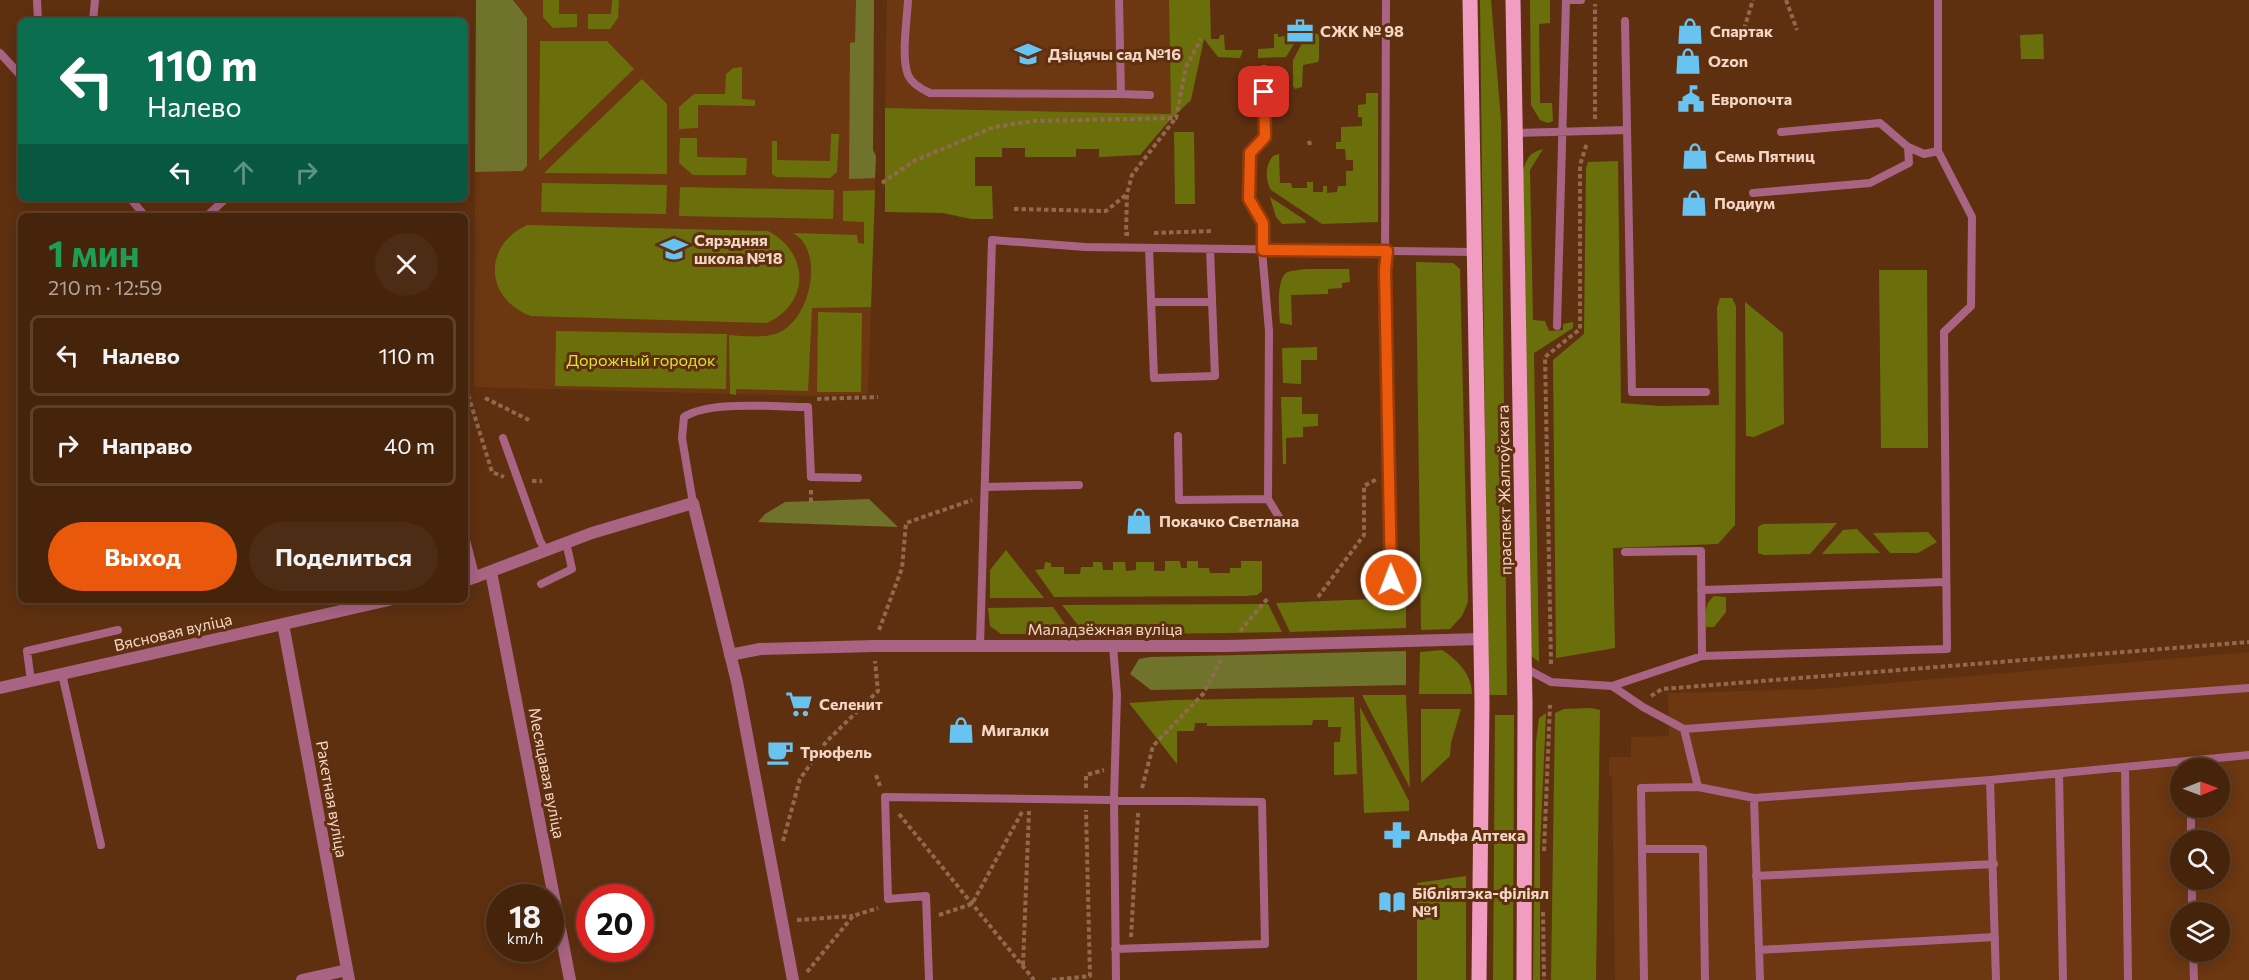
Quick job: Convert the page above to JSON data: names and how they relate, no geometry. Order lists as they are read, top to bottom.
{
  "streets": {
    "main road": ["праспект Жалтоўскага"],
    "street": [
      "Маладзёжная вуліца",
      "Вясновая вуліца",
      "Месяцавая вуліца",
      "Ракетная вуліца"
    ]
  },
  "crossings": [
    ["праспект Жалтоўскага", "Маладзёжная вуліца"],
    ["Вясновая вуліца", "Ракетная вуліца"]
  ],
  "parks": ["Дорожный городок"],
  "places": {
    "office": ["СЖК № 98"],
    "shop": [
      "Спартак",
      "Ozon",
      "Семь Пятниц",
      "Подиум",
      "Покачко Светлана",
      "Мигалки"
    ],
    "school or university": ["Дзіцячы сад №16", "Сярэдняя школа №18"],
    "public building": ["Европочта"],
    "supermarket": ["Селенит"],
    "cafe": ["Трюфель"],
    "pharmacy": ["Альфа Аптека"],
    "library": ["Бібліятэка-філіял №1"]
  },
  "north": "right",
  "page": {
    "turn": ["110 m", "Налево"],
    "heading": ["1 мин", "210 m · 12:59"],
    "list": [
      {
        "name": "Налево",
        "value": "110 m"
      },
      {
        "name": "Направо",
        "value": "40 m"
      }
    ],
    "buttons": ["Выход", "Поделиться"],
    "speed": "18 km/h",
    "limit": "20"
  }
}
